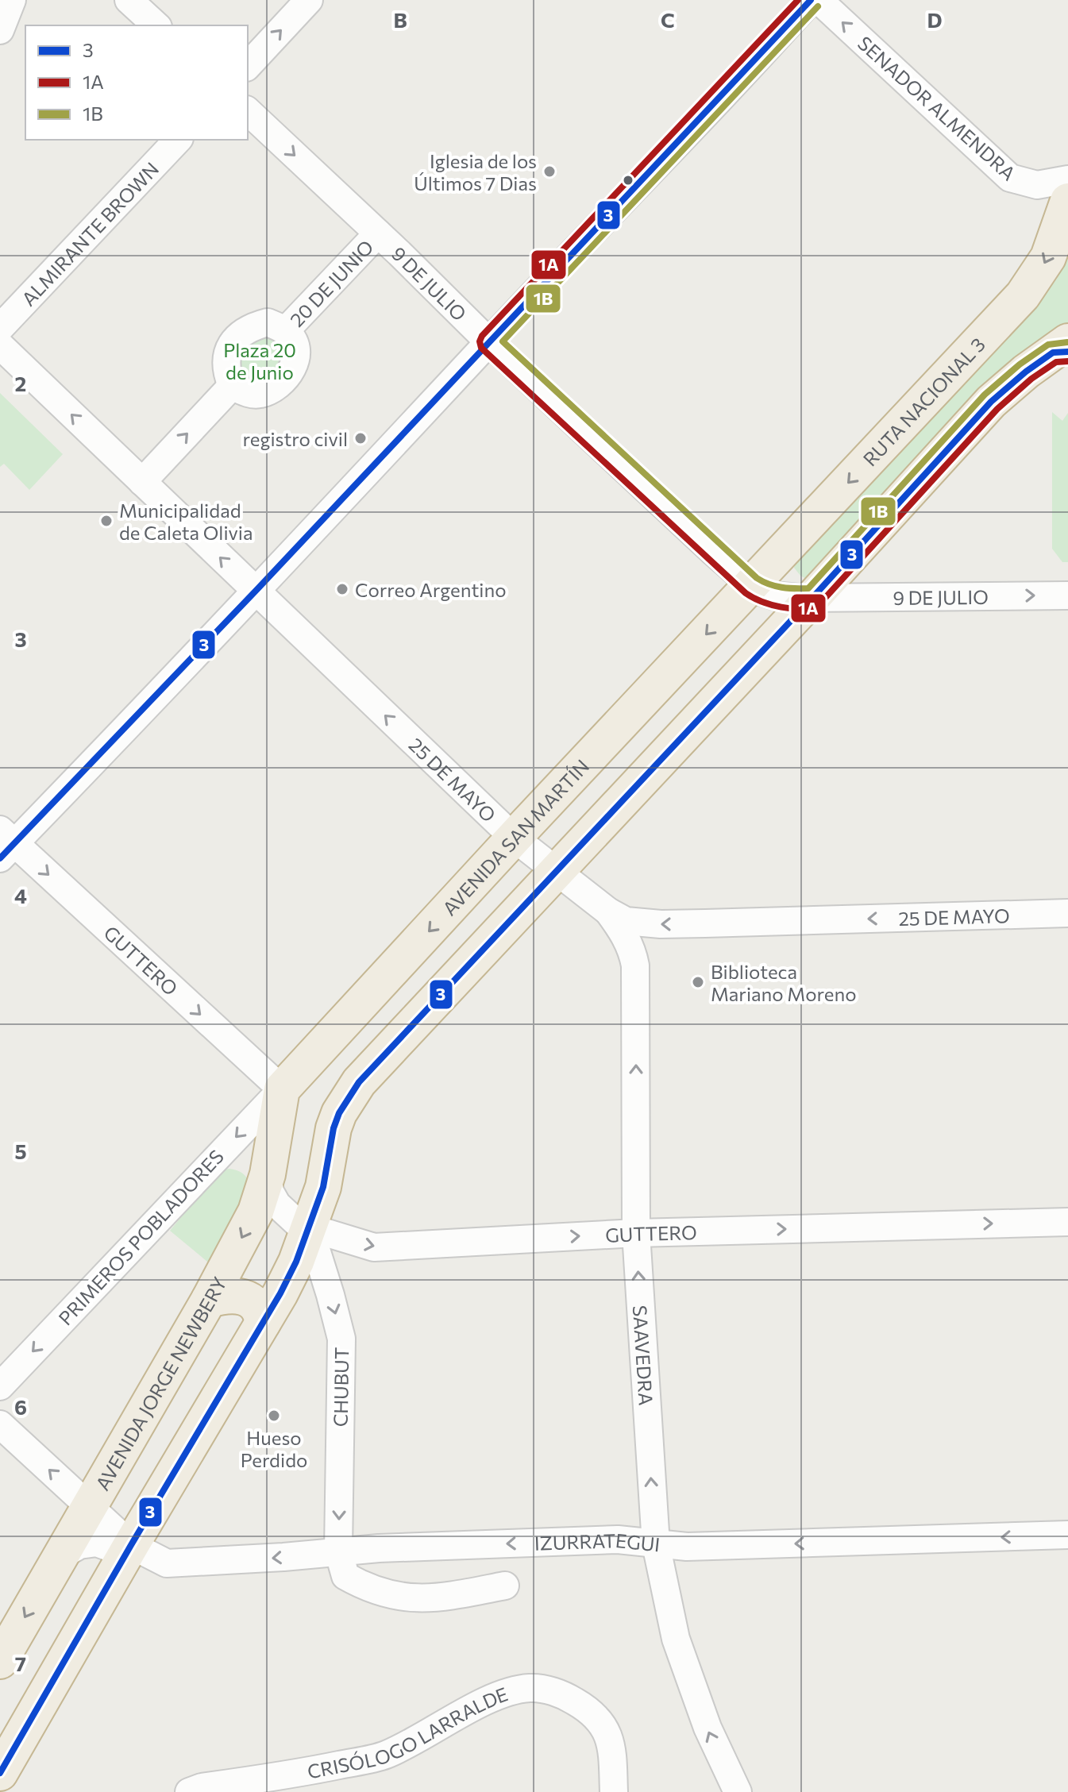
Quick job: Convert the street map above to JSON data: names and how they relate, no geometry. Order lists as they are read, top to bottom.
{
  "streets": {
    "highway": ["RUTA NACIONAL 3", "AVENIDA SAN MARTÍN", "AVENIDA JORGE NEWBERY"],
    "street": [
      "SENADOR ALMENDRA",
      "ALMIRANTE BROWN",
      "20 DE JUNIO",
      "9 DE JULIO",
      "25 DE MAYO",
      "GUTTERO",
      "PRIMEROS POBLADORES",
      "SAAVEDRA",
      "CHUBUT",
      "IZURRATEGUI",
      "CRISÓLOGO LARRALDE"
    ]
  },
  "crossings": [
    ["20 DE JUNIO", "9 DE JULIO"],
    ["9 DE JULIO", "RUTA NACIONAL 3"],
    ["9 DE JULIO", "AVENIDA SAN MARTÍN"],
    ["RUTA NACIONAL 3", "AVENIDA SAN MARTÍN"],
    ["25 DE MAYO", "AVENIDA SAN MARTÍN"],
    ["25 DE MAYO", "SAAVEDRA"],
    ["AVENIDA SAN MARTÍN", "GUTTERO"],
    ["AVENIDA SAN MARTÍN", "PRIMEROS POBLADORES"],
    ["AVENIDA SAN MARTÍN", "AVENIDA JORGE NEWBERY"],
    ["GUTTERO", "PRIMEROS POBLADORES"],
    ["GUTTERO", "SAAVEDRA"],
    ["GUTTERO", "AVENIDA JORGE NEWBERY"],
    ["GUTTERO", "CHUBUT"],
    ["PRIMEROS POBLADORES", "AVENIDA JORGE NEWBERY"],
    ["SAAVEDRA", "IZURRATEGUI"],
    ["AVENIDA JORGE NEWBERY", "IZURRATEGUI"],
    ["CHUBUT", "IZURRATEGUI"]
  ],
  "one_way": [
    "SENADOR ALMENDRA",
    "9 DE JULIO",
    "25 DE MAYO",
    "GUTTERO",
    "PRIMEROS POBLADORES",
    "SAAVEDRA",
    "CHUBUT",
    "IZURRATEGUI"
  ],
  "parks": ["Plaza 20 de Junio"],
  "places": [
    "Iglesia de los Últimos 7 Dias",
    "registro civil",
    "Municipalidad de Caleta Olivia",
    "Correo Argentino",
    "Biblioteca Mariano Moreno",
    "Hueso Perdido"
  ],
  "lines": ["transit line 3", "transit line 1A", "transit line 1B"],
  "legend": ["3", "1A", "1B"],
  "grid": {
    "columns": ["B", "C", "D"],
    "rows": [
      "2",
      "3",
      "4",
      "5",
      "6",
      "7"
    ]
  }
}
